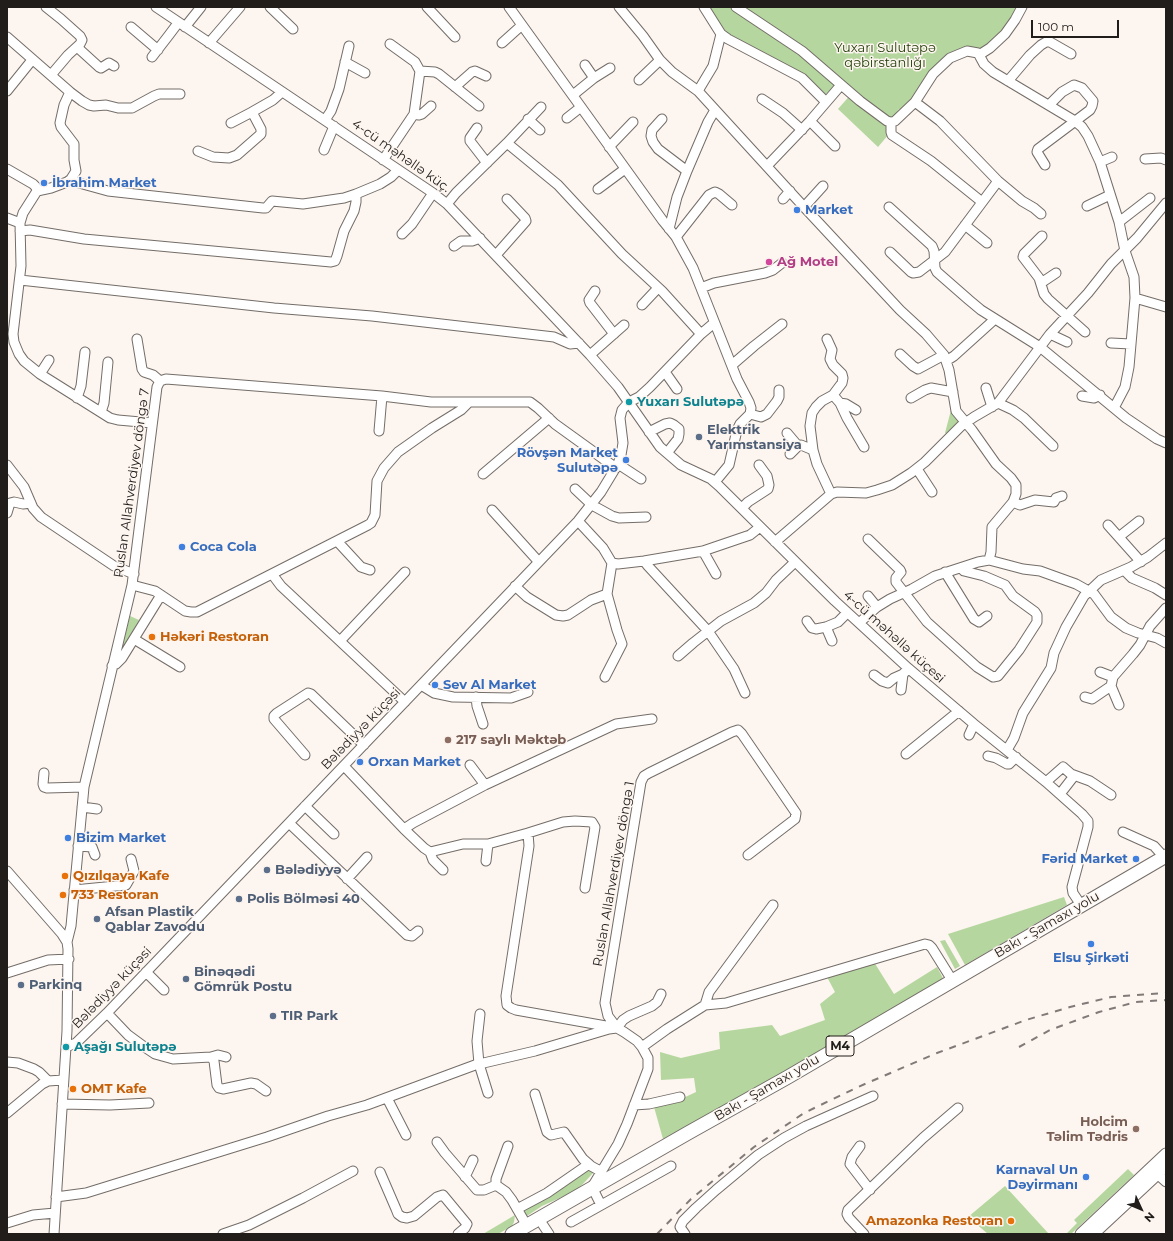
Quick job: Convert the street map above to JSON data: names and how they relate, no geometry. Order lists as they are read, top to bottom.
{
  "streets": {
    "highway": ["Bakı - Şamaxı yolu", "M4"],
    "street": [
      "4-cü məhəllə küç.",
      "Ruslan Allahverdiyev döngə 7",
      "4-cü məhəllə küçesi",
      "Bələdiyyə küçəsi",
      "Ruslan Allahverdiyev döngə 1"
    ]
  },
  "crossings": [
    ["4-cü məhəllə küç.", "4-cü məhəllə küçesi"],
    ["4-cü məhəllə küç.", "Bələdiyyə küçəsi"],
    ["Ruslan Allahverdiyev döngə 7", "Bələdiyyə küçəsi"],
    ["4-cü məhəllə küçesi", "Bələdiyyə küçəsi"],
    ["4-cü məhəllə küçesi", "Bakı - Şamaxı yolu"]
  ],
  "parks": ["Yuxarı Sulutəpə qəbirstanlığı"],
  "places": [
    "İbrahim Market",
    "Market",
    "Ağ Motel",
    "Yuxarı Sulutəpə",
    "Elektrik Yarımstansiya",
    "Rövşən Market Sulutəpə",
    "Coca Cola",
    "Həkəri Restoran",
    "Sev Al Market",
    "217 saylı Məktəb",
    "Orxan Market",
    "Bizim Market",
    "Fərid Market",
    "Bələdiyyə",
    "Qızılqaya Kafe",
    "733 Restoran",
    "Polis Bölməsi 40",
    "Afsan Plastik Qablar Zavodu",
    "Elsu Şirkəti",
    "Binəqədi Gömrük Postu",
    "Parkinq",
    "TIR Park",
    "Aşağı Sulutəpə",
    "OMT Kafe",
    "Holcim Təlim Tədris",
    "Karnaval Un Dəyirmanı",
    "Amazonka Restoran"
  ],
  "scale_bar": "100 m",
  "north": "bottom right"
}
